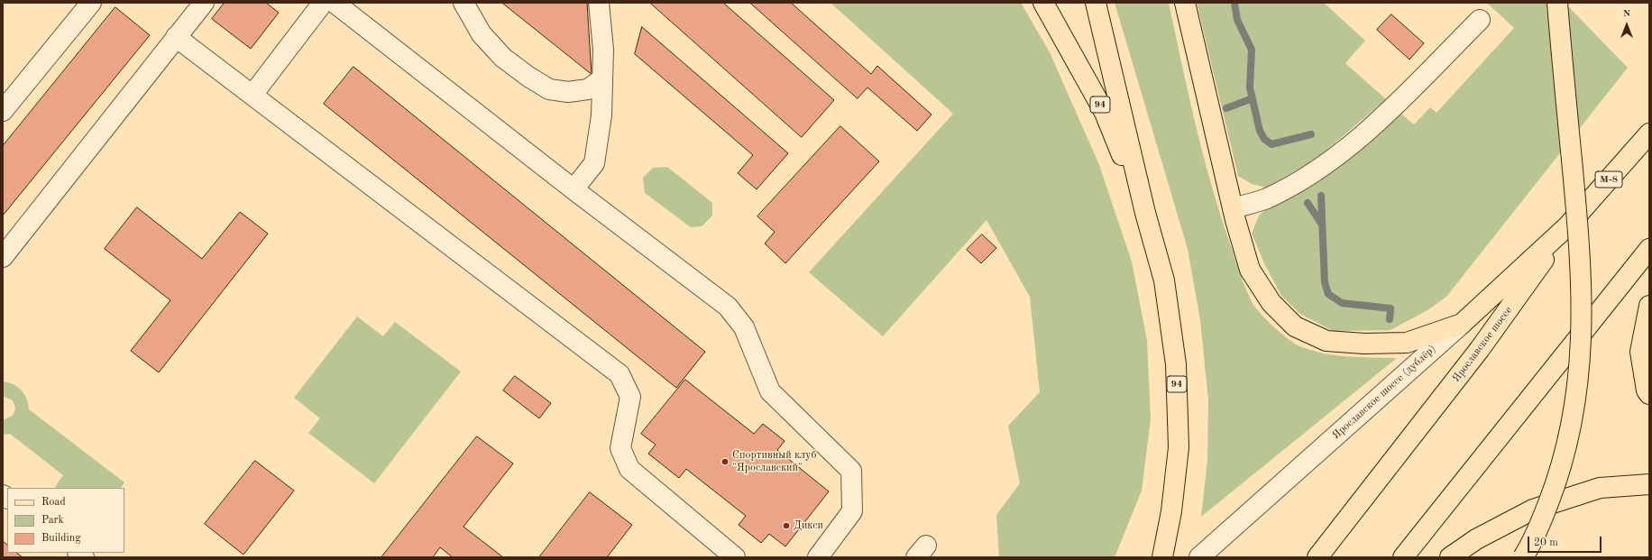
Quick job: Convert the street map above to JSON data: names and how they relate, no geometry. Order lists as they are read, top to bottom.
{
  "streets": {
    "main road": [
      "94",
      "М-8",
      "Ярославское шоссе",
      "Ярославское шоссе (дублёр)"
    ]
  },
  "crossings": [
    ["Ярославское шоссе", "Ярославское шоссе (дублёр)"]
  ],
  "places": ["Спортивный клуб \"Ярославский\"", "Дикси"],
  "legend": ["Road", "Park", "Building"],
  "scale_bar": "20 m",
  "north": "top"
}
